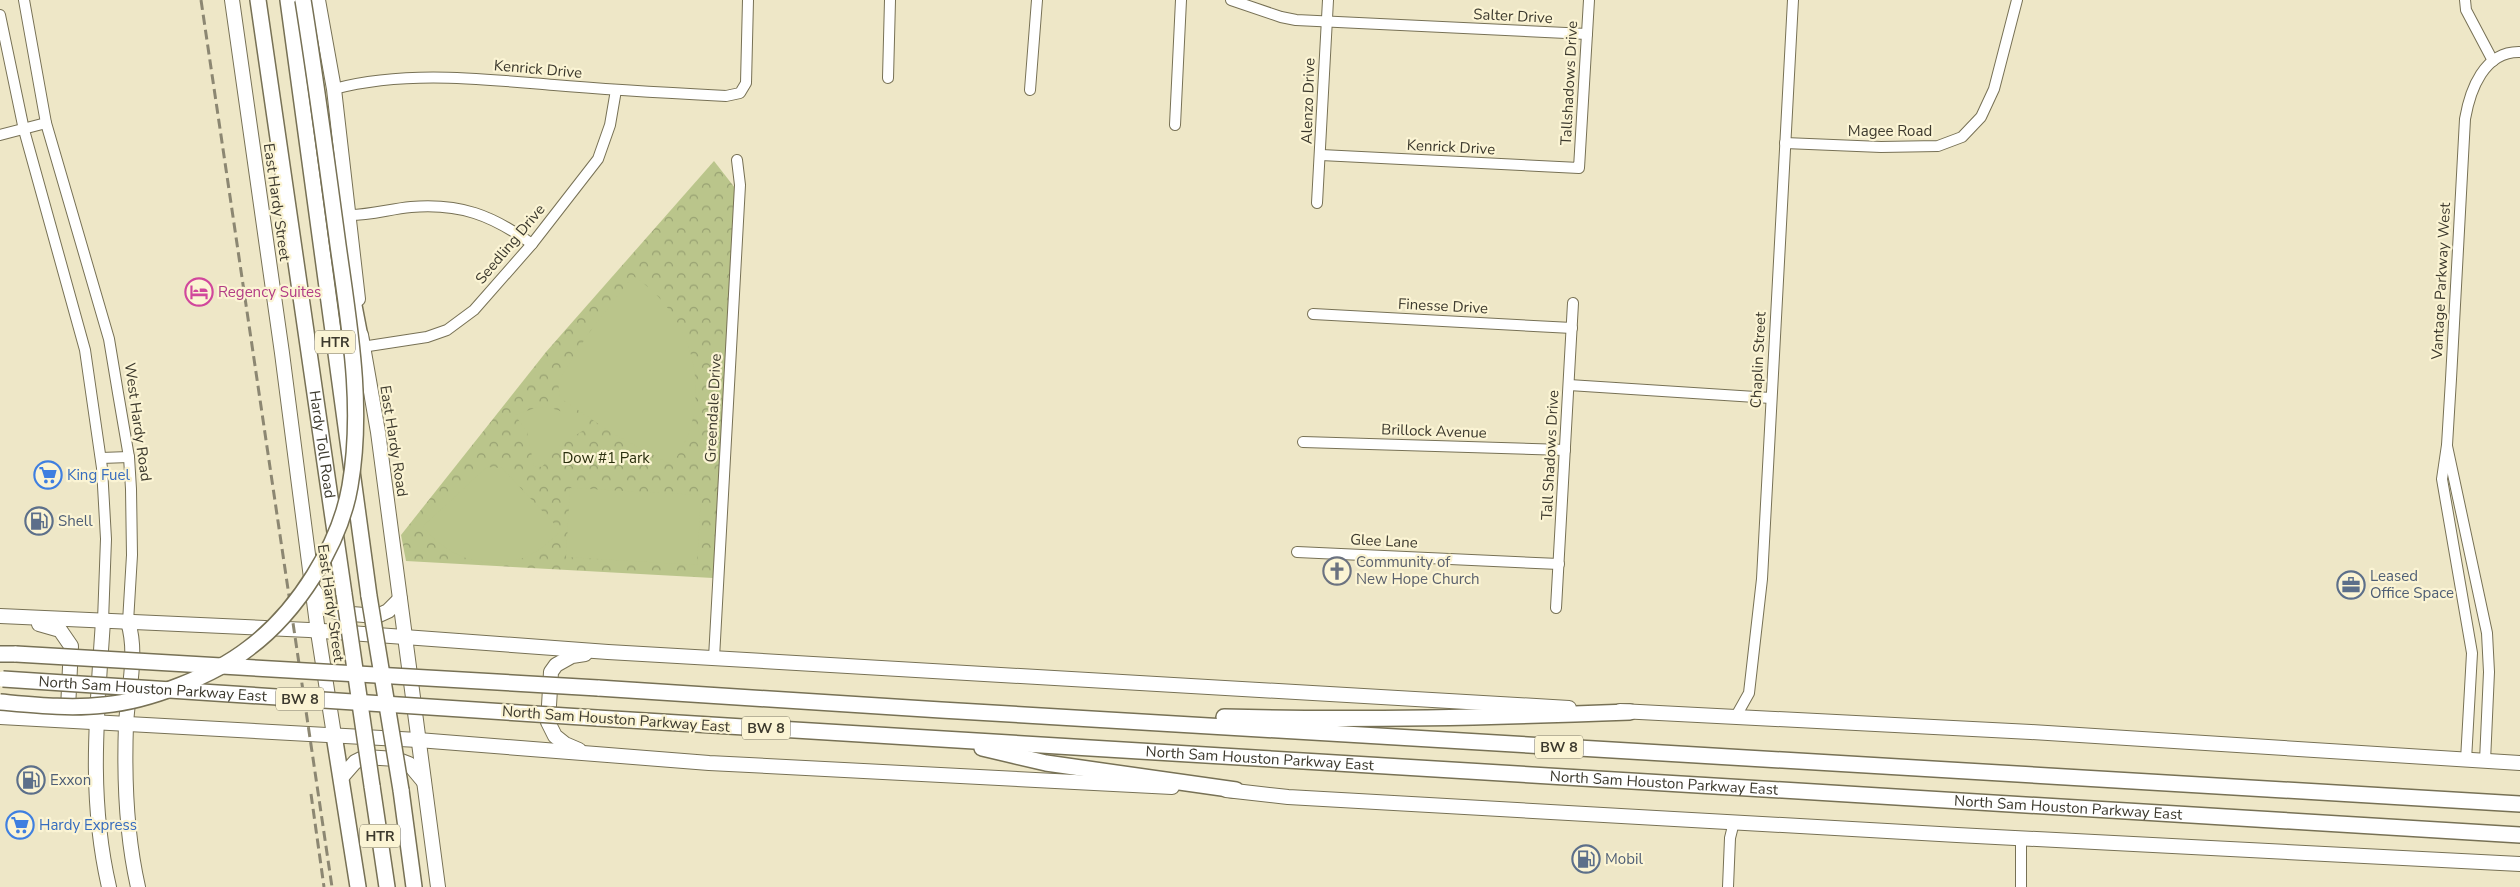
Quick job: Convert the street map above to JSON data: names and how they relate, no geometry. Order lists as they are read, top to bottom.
{
  "streets": {
    "highway": [
      "HTR",
      "Hardy Toll Road",
      "North Sam Houston Parkway East",
      "BW 8"
    ],
    "main road": ["East Hardy Street", "West Hardy Road", "East Hardy Road"],
    "street": [
      "Salter Drive",
      "Kenrick Drive",
      "Tallshadows Drive",
      "Alenzo Drive",
      "Magee Road",
      "Seedling Drive",
      "Vantage Parkway West",
      "Finesse Drive",
      "Chaplin Street",
      "Greendale Drive",
      "Brillock Avenue",
      "Tall Shadows Drive",
      "Glee Lane"
    ]
  },
  "crossings": [
    ["Salter Drive", "Tallshadows Drive"],
    ["Salter Drive", "Alenzo Drive"],
    ["Kenrick Drive", "Tallshadows Drive"],
    ["Kenrick Drive", "Alenzo Drive"],
    ["Kenrick Drive", "Seedling Drive"],
    ["Kenrick Drive", "East Hardy Road"],
    ["Magee Road", "Chaplin Street"],
    ["Seedling Drive", "East Hardy Road"],
    ["Finesse Drive", "Tall Shadows Drive"],
    ["Brillock Avenue", "Tall Shadows Drive"],
    ["Tall Shadows Drive", "Glee Lane"]
  ],
  "parks": ["Dow #1 Park"],
  "places": {
    "hotel": ["Regency Suites"],
    "supermarket": ["King Fuel", "Hardy Express"],
    "fuel station": ["Shell", "Exxon", "Mobil"],
    "church": ["Community of New Hope Church"],
    "office": ["Leased Office Space"]
  }
}
